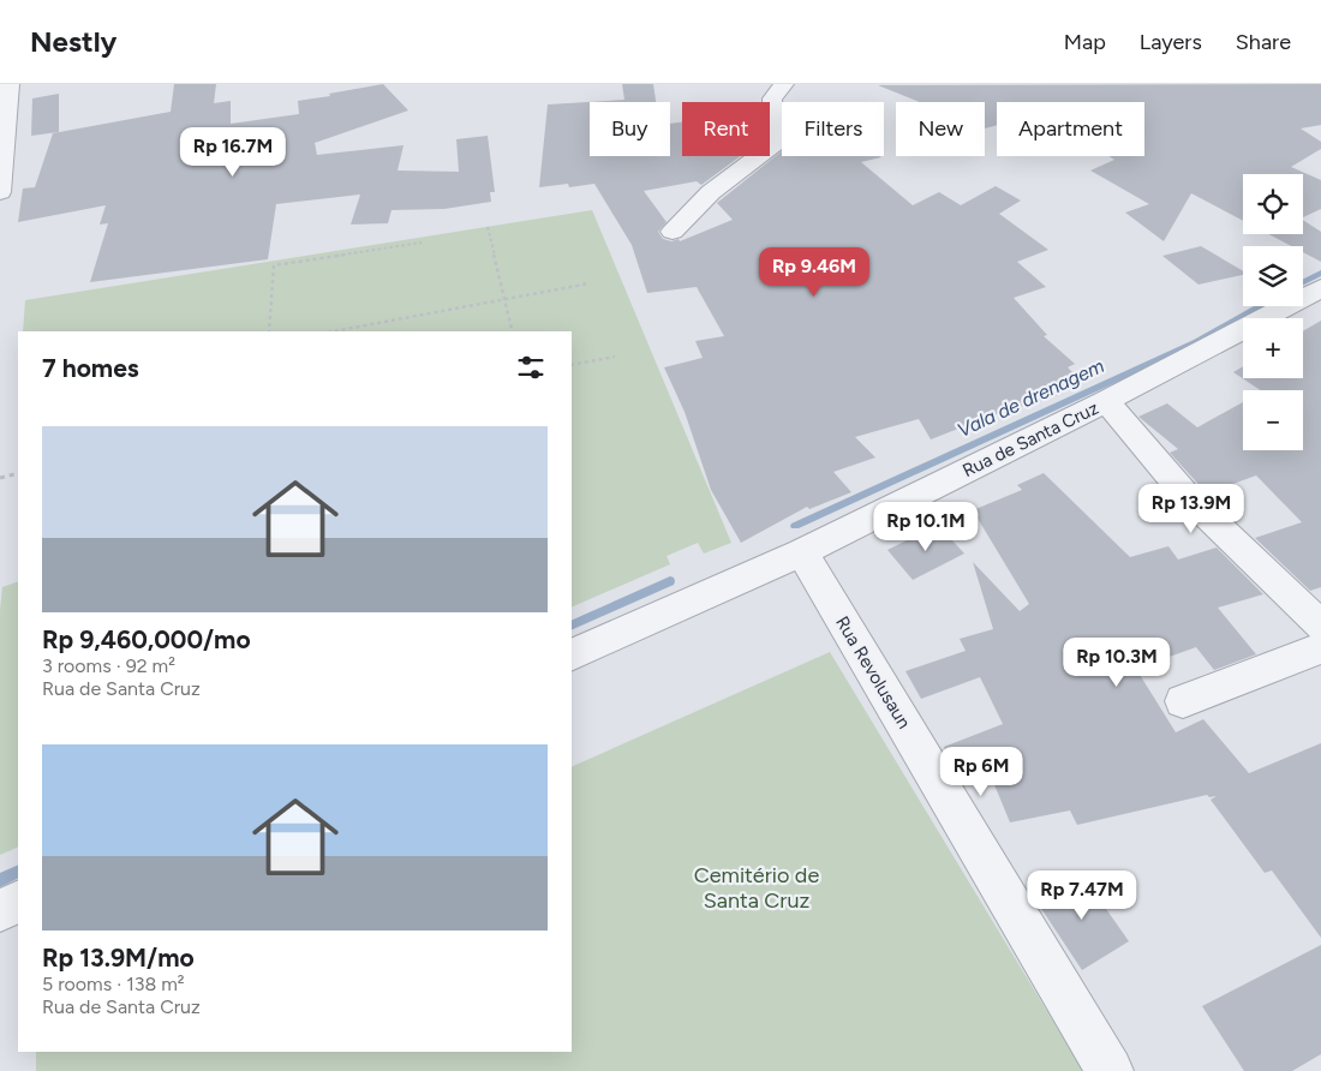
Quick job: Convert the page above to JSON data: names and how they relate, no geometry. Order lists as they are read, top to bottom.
{
  "streets": {
    "street": ["Rua de Santa Cruz", "Rua Revolusaun"]
  },
  "crossings": [
    ["Rua de Santa Cruz", "Rua Revolusaun"]
  ],
  "water": ["Vala de drenagem"],
  "parks": ["Cemitério de Santa Cruz"],
  "page": {
    "header": "Nestly",
    "nav": ["Map", "Layers", "Share"],
    "chip": [
      "Buy",
      "Rent",
      "Filters",
      "New",
      "Apartment"
    ],
    "price": [
      "Rp 16.7M",
      "Rp 9.46M",
      "Rp 13.9M",
      "Rp 10.1M",
      "Rp 10.3M",
      "Rp 6M",
      "Rp 7.47M"
    ],
    "map_buttons": ["+", "−"],
    "heading": "7 homes",
    "list": [
      {
        "name": "Rp 9,460,000/mo",
        "note": "3 rooms · 92 m² · Rua de Santa Cruz"
      },
      {
        "name": "Rp 13.9M/mo",
        "note": "5 rooms · 138 m² · Rua de Santa Cruz"
      }
    ]
  }
}
